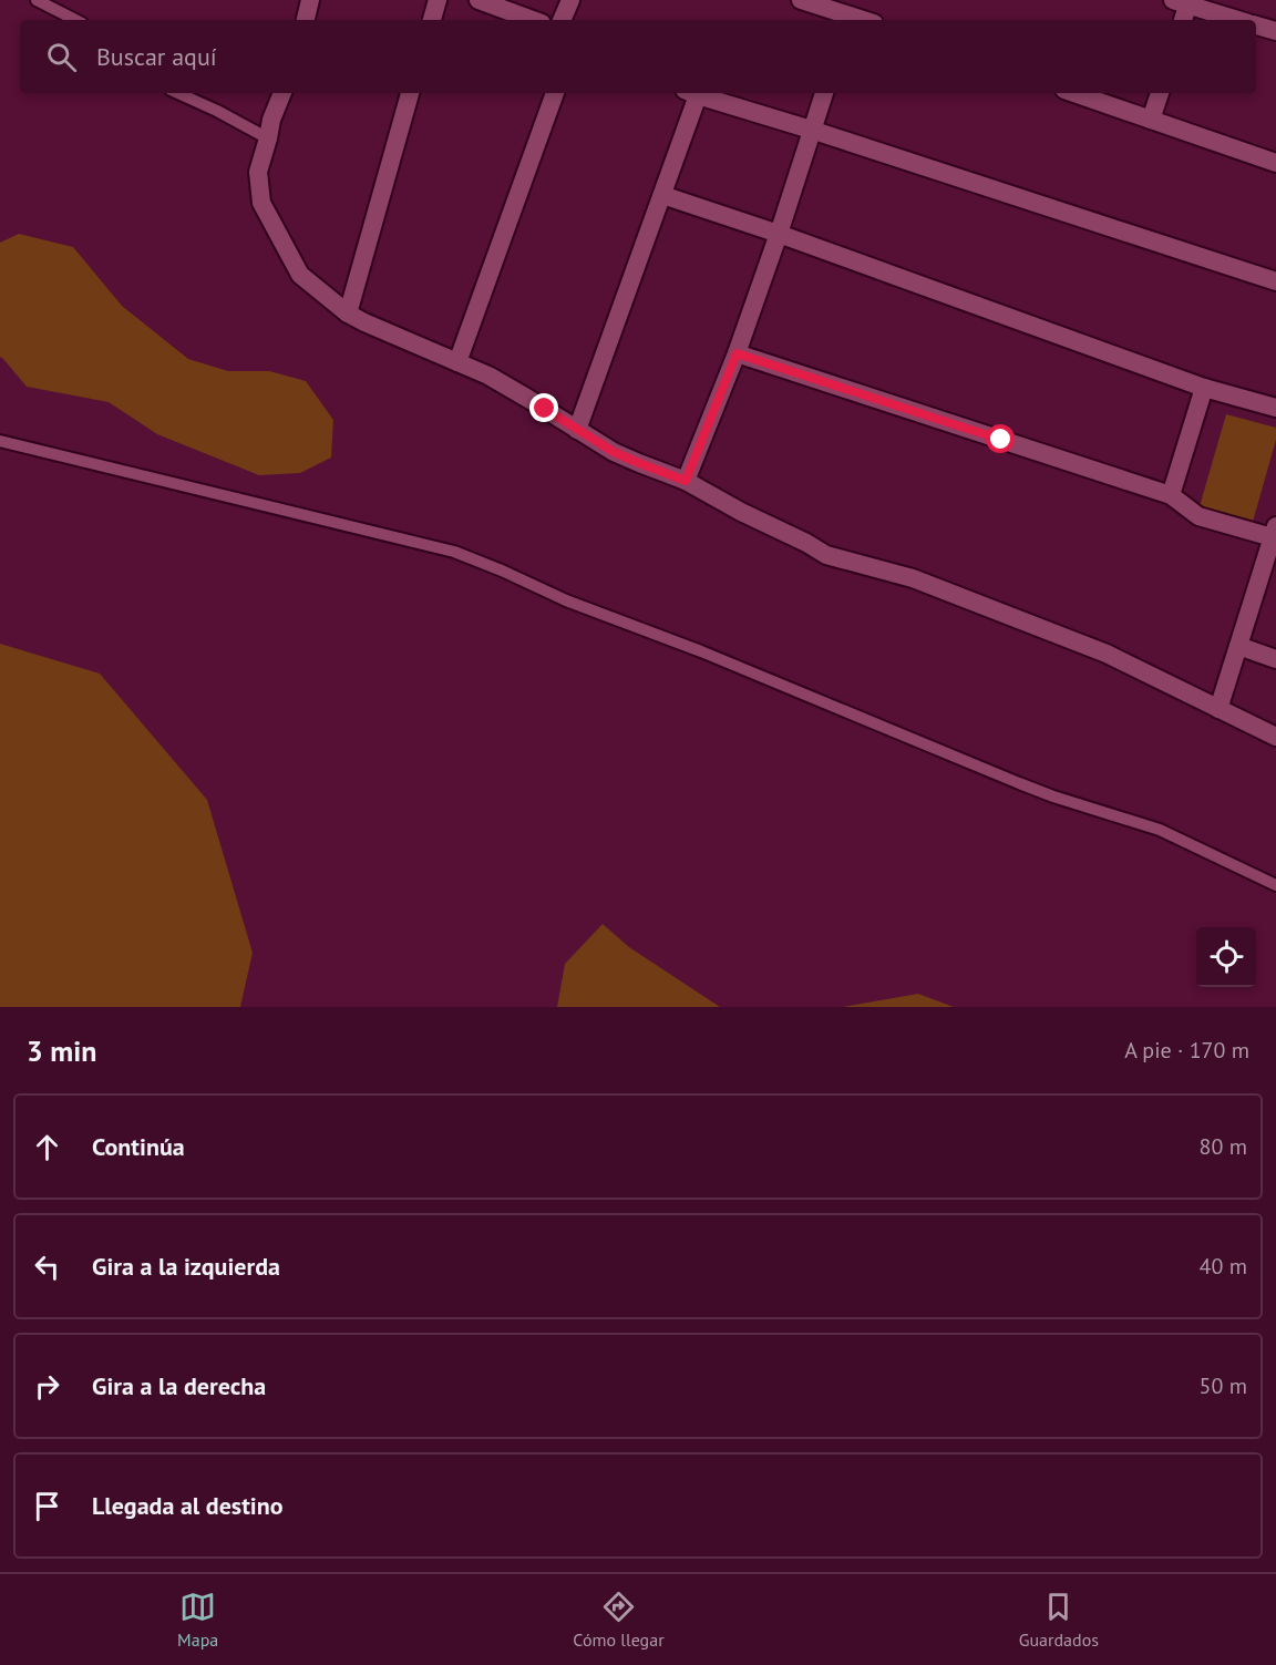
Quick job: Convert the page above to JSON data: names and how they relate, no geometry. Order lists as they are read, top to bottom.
{
  "page": {
    "search": "Buscar aquí",
    "heading": ["3 min", "A pie · 170 m"],
    "list": [
      ["Continúa", "80 m"],
      ["Gira a la izquierda", "40 m"],
      ["Gira a la derecha", "50 m"],
      "Llegada al destino"
    ],
    "nav": ["Mapa", "Cómo llegar", "Guardados"]
  }
}
